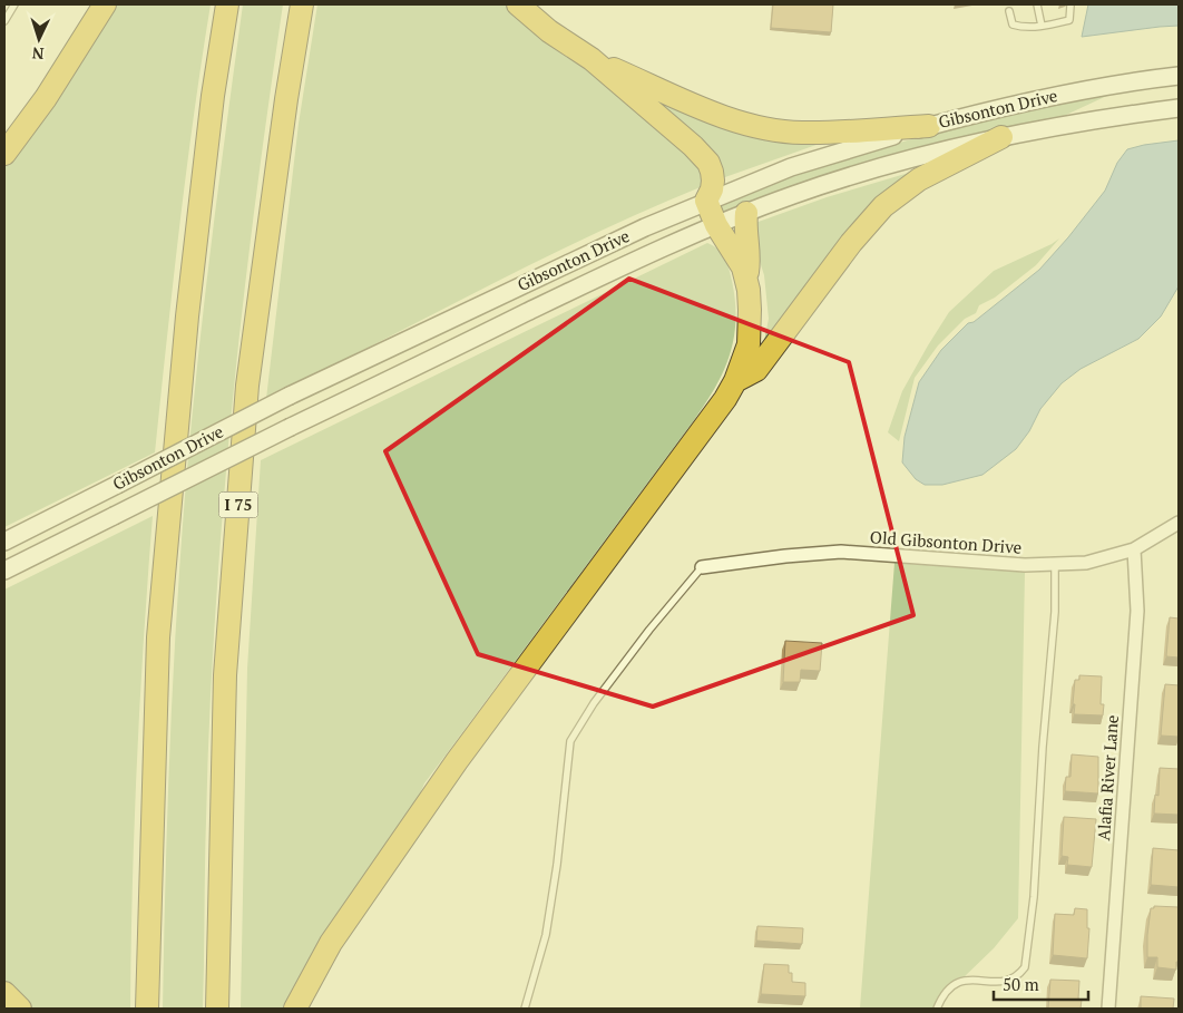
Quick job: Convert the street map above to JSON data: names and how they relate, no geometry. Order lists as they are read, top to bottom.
{
  "streets": {
    "highway": ["I 75"],
    "main road": ["Gibsonton Drive"],
    "street": ["Old Gibsonton Drive", "Alafia River Lane"]
  },
  "crossings": [
    ["Old Gibsonton Drive", "Alafia River Lane"]
  ],
  "scale_bar": "50 m",
  "north": "bottom"
}
